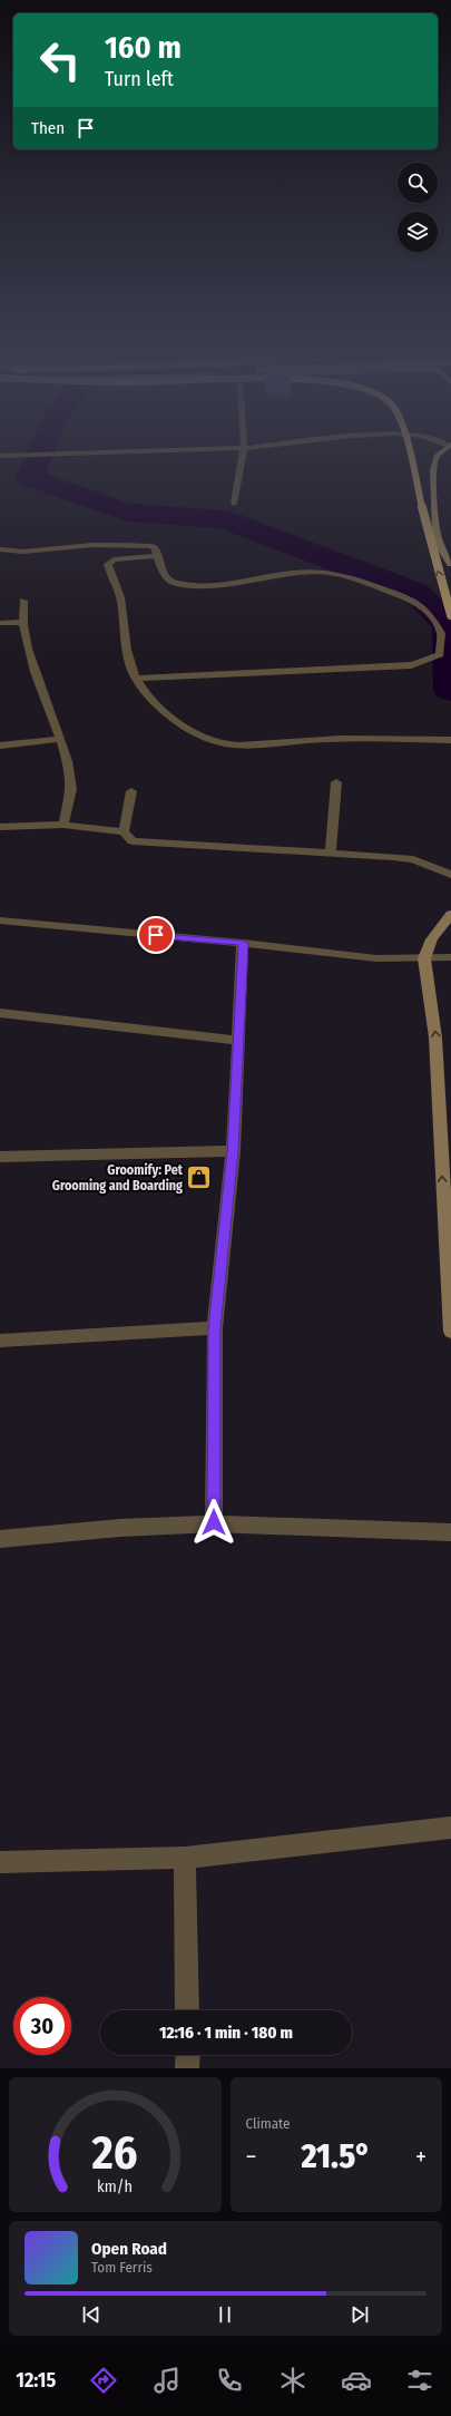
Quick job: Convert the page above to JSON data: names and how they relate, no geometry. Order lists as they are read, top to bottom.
{
  "places": {
    "shop": ["Groomify: Pet Grooming and Boarding"]
  },
  "page": {
    "turn": ["160 m", "Turn left"],
    "then": "Then",
    "limit": "30",
    "trip": "12:16 · 1 min · 180 m",
    "tile": "Climate",
    "heat": ["−", "21.5°", "+"],
    "song": ["Open Road", "Tom Ferris"],
    "tabs": "12:15",
    "gauge": ["26", "km/h"]
  }
}
